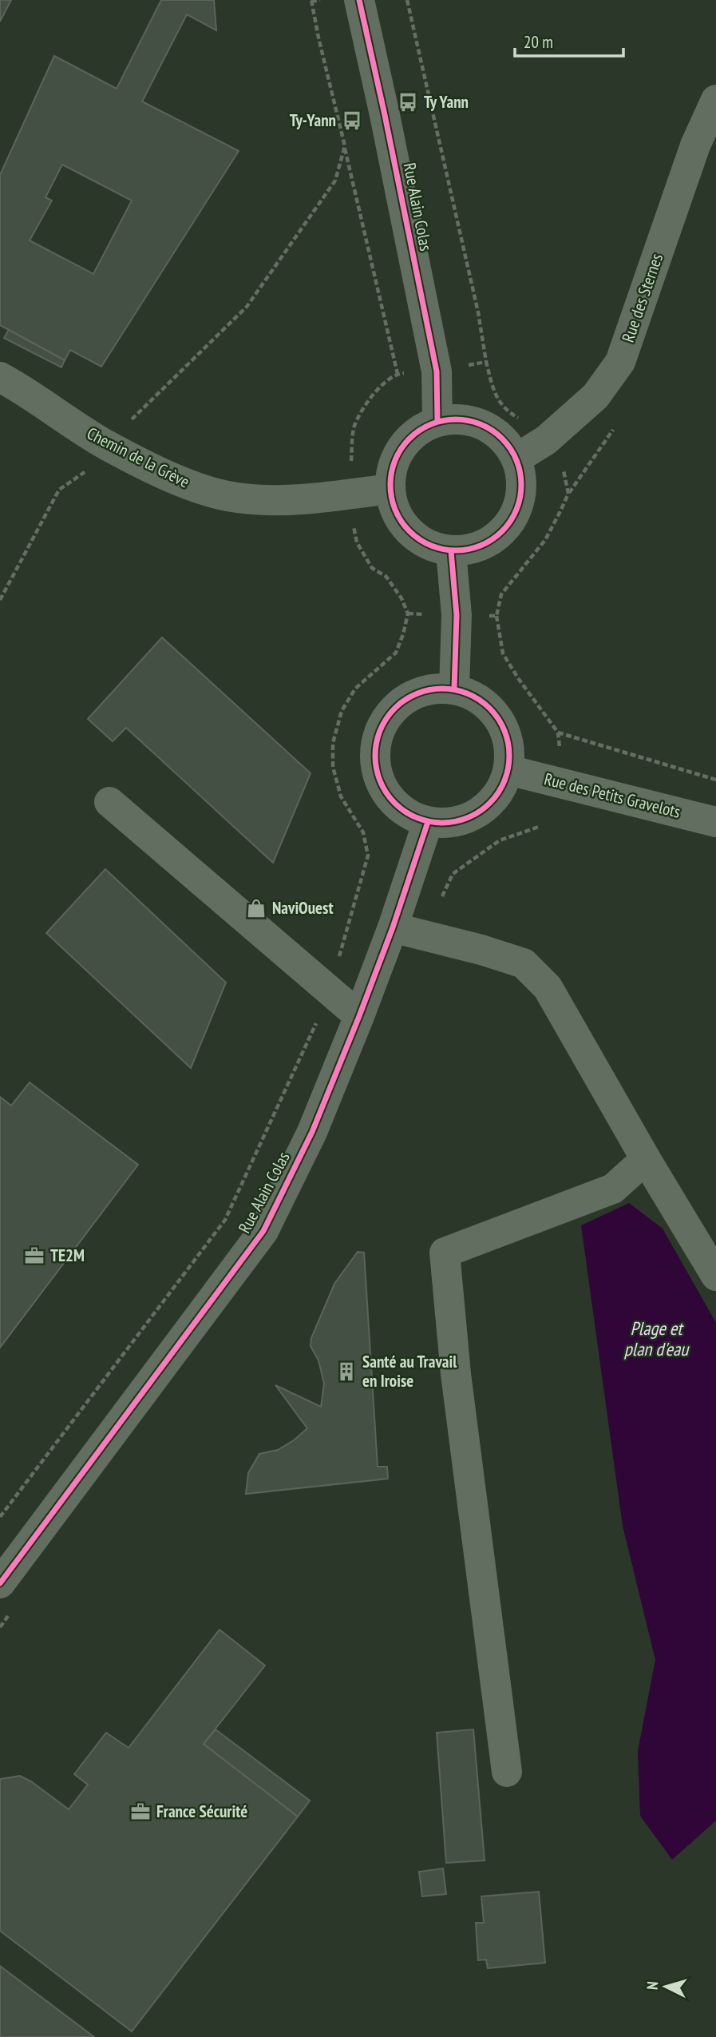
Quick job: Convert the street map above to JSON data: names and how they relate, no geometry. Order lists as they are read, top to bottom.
{
  "streets": {
    "street": [
      "Rue Alain Colas",
      "Rue des Sternes",
      "Chemin de la Grève",
      "Rue des Petits Gravelots"
    ]
  },
  "crossings": [
    ["Rue Alain Colas", "Rue des Sternes"],
    ["Rue Alain Colas", "Chemin de la Grève"],
    ["Rue Alain Colas", "Rue des Petits Gravelots"],
    ["Rue des Sternes", "Chemin de la Grève"]
  ],
  "water": ["Plage et plan d'eau"],
  "places": {
    "bus stop": ["Ty Yann", "Ty-Yann"],
    "shop": ["NaviOuest"],
    "office": ["TE2M", "France Sécurité"],
    "building": ["Santé au Travail en Iroise"]
  },
  "scale_bar": "20 m",
  "north": "left"
}
